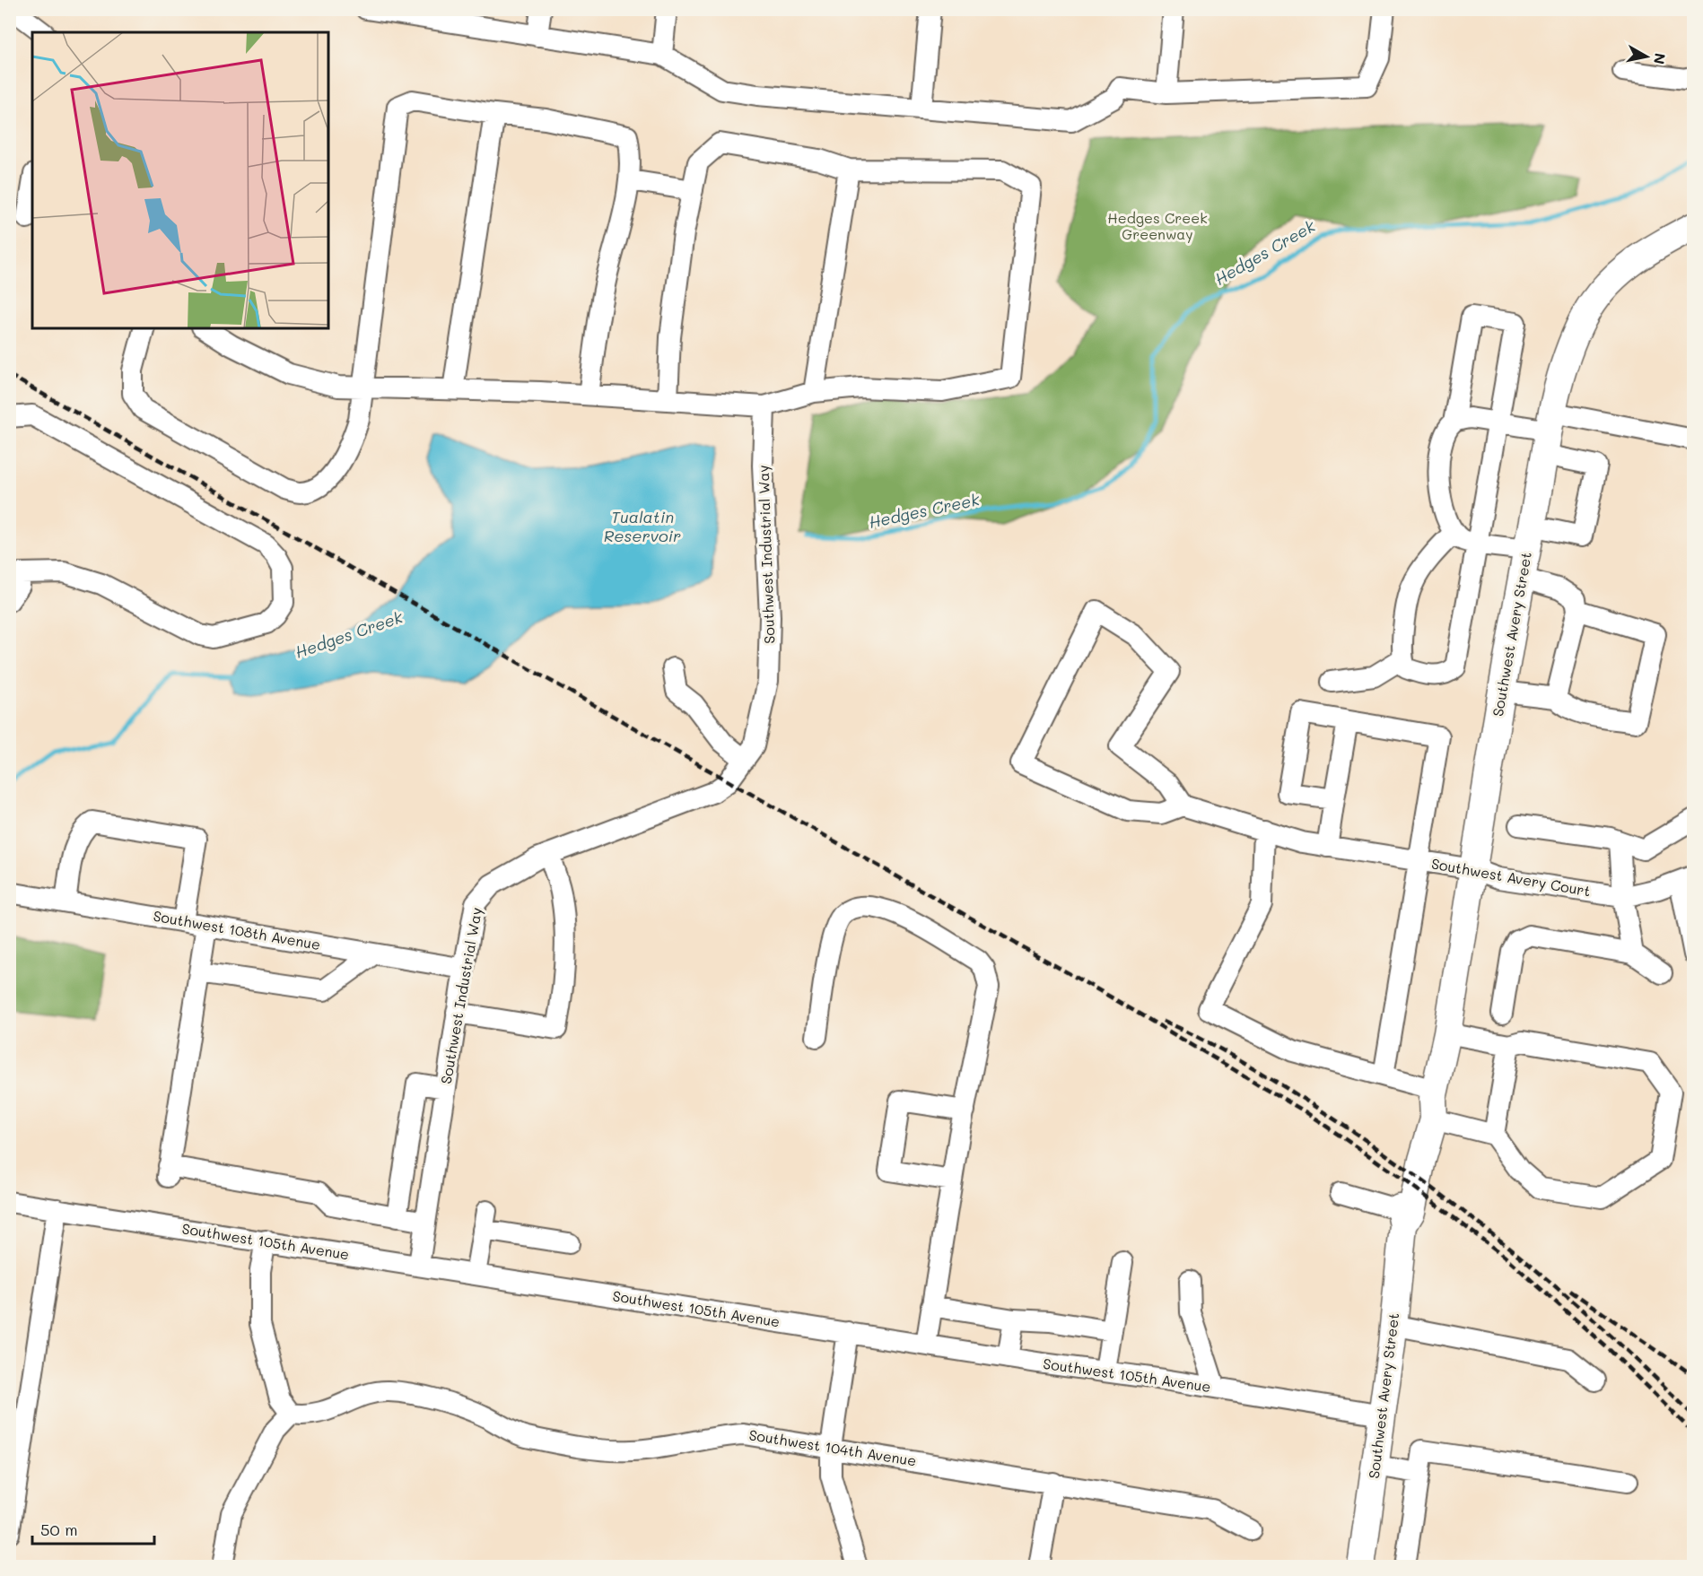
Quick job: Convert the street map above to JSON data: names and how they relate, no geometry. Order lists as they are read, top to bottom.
{
  "streets": {
    "main road": ["Southwest Avery Street"],
    "street": [
      "Southwest Industrial Way",
      "Southwest Avery Court",
      "Southwest 108th Avenue",
      "Southwest 105th Avenue",
      "Southwest 104th Avenue"
    ]
  },
  "crossings": [
    ["Southwest Industrial Way", "Southwest 108th Avenue"],
    ["Southwest Industrial Way", "Southwest 105th Avenue"],
    ["Southwest Avery Street", "Southwest Avery Court"],
    ["Southwest Avery Street", "Southwest 105th Avenue"]
  ],
  "water": ["Hedges Creek", "Tualatin Reservoir"],
  "parks": ["Hedges Creek Greenway"],
  "scale_bar": "50 m",
  "north": "right"
}
